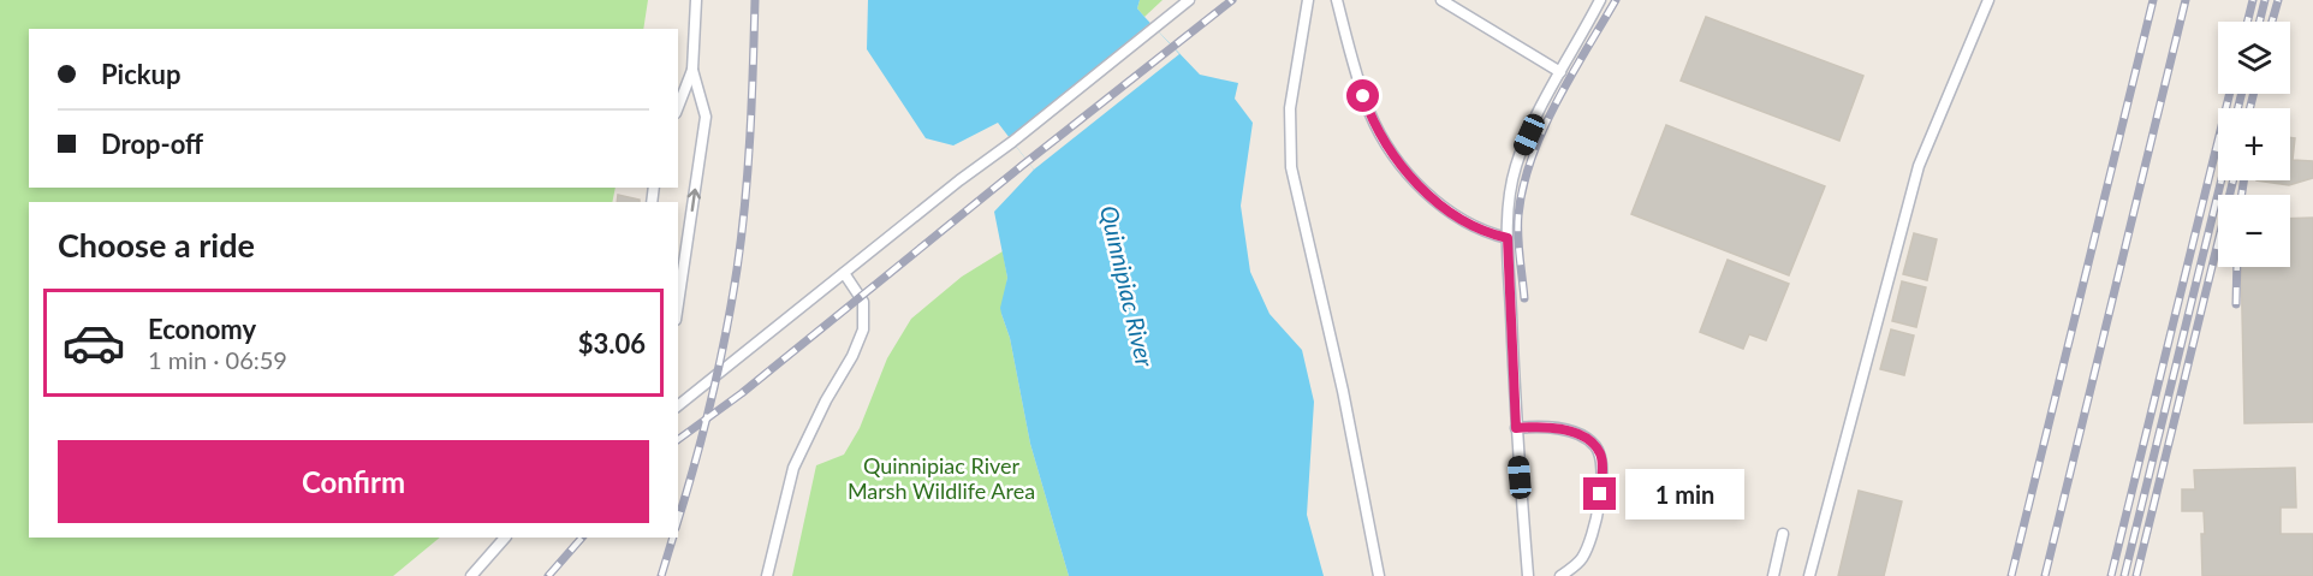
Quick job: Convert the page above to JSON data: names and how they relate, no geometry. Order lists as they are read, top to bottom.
{
  "water": ["Quinnipiac River"],
  "parks": ["Quinnipiac River Marsh Wildlife Area"],
  "page": {
    "map_buttons": ["+", "−"],
    "banner": ["Pickup", "Drop-off"],
    "heading": "Choose a ride",
    "list": [
      {
        "name": "Economy",
        "note": "1 min · 06:59",
        "value": "$3.06"
      }
    ],
    "buttons": "Confirm",
    "bubble": "1 min"
  }
}
